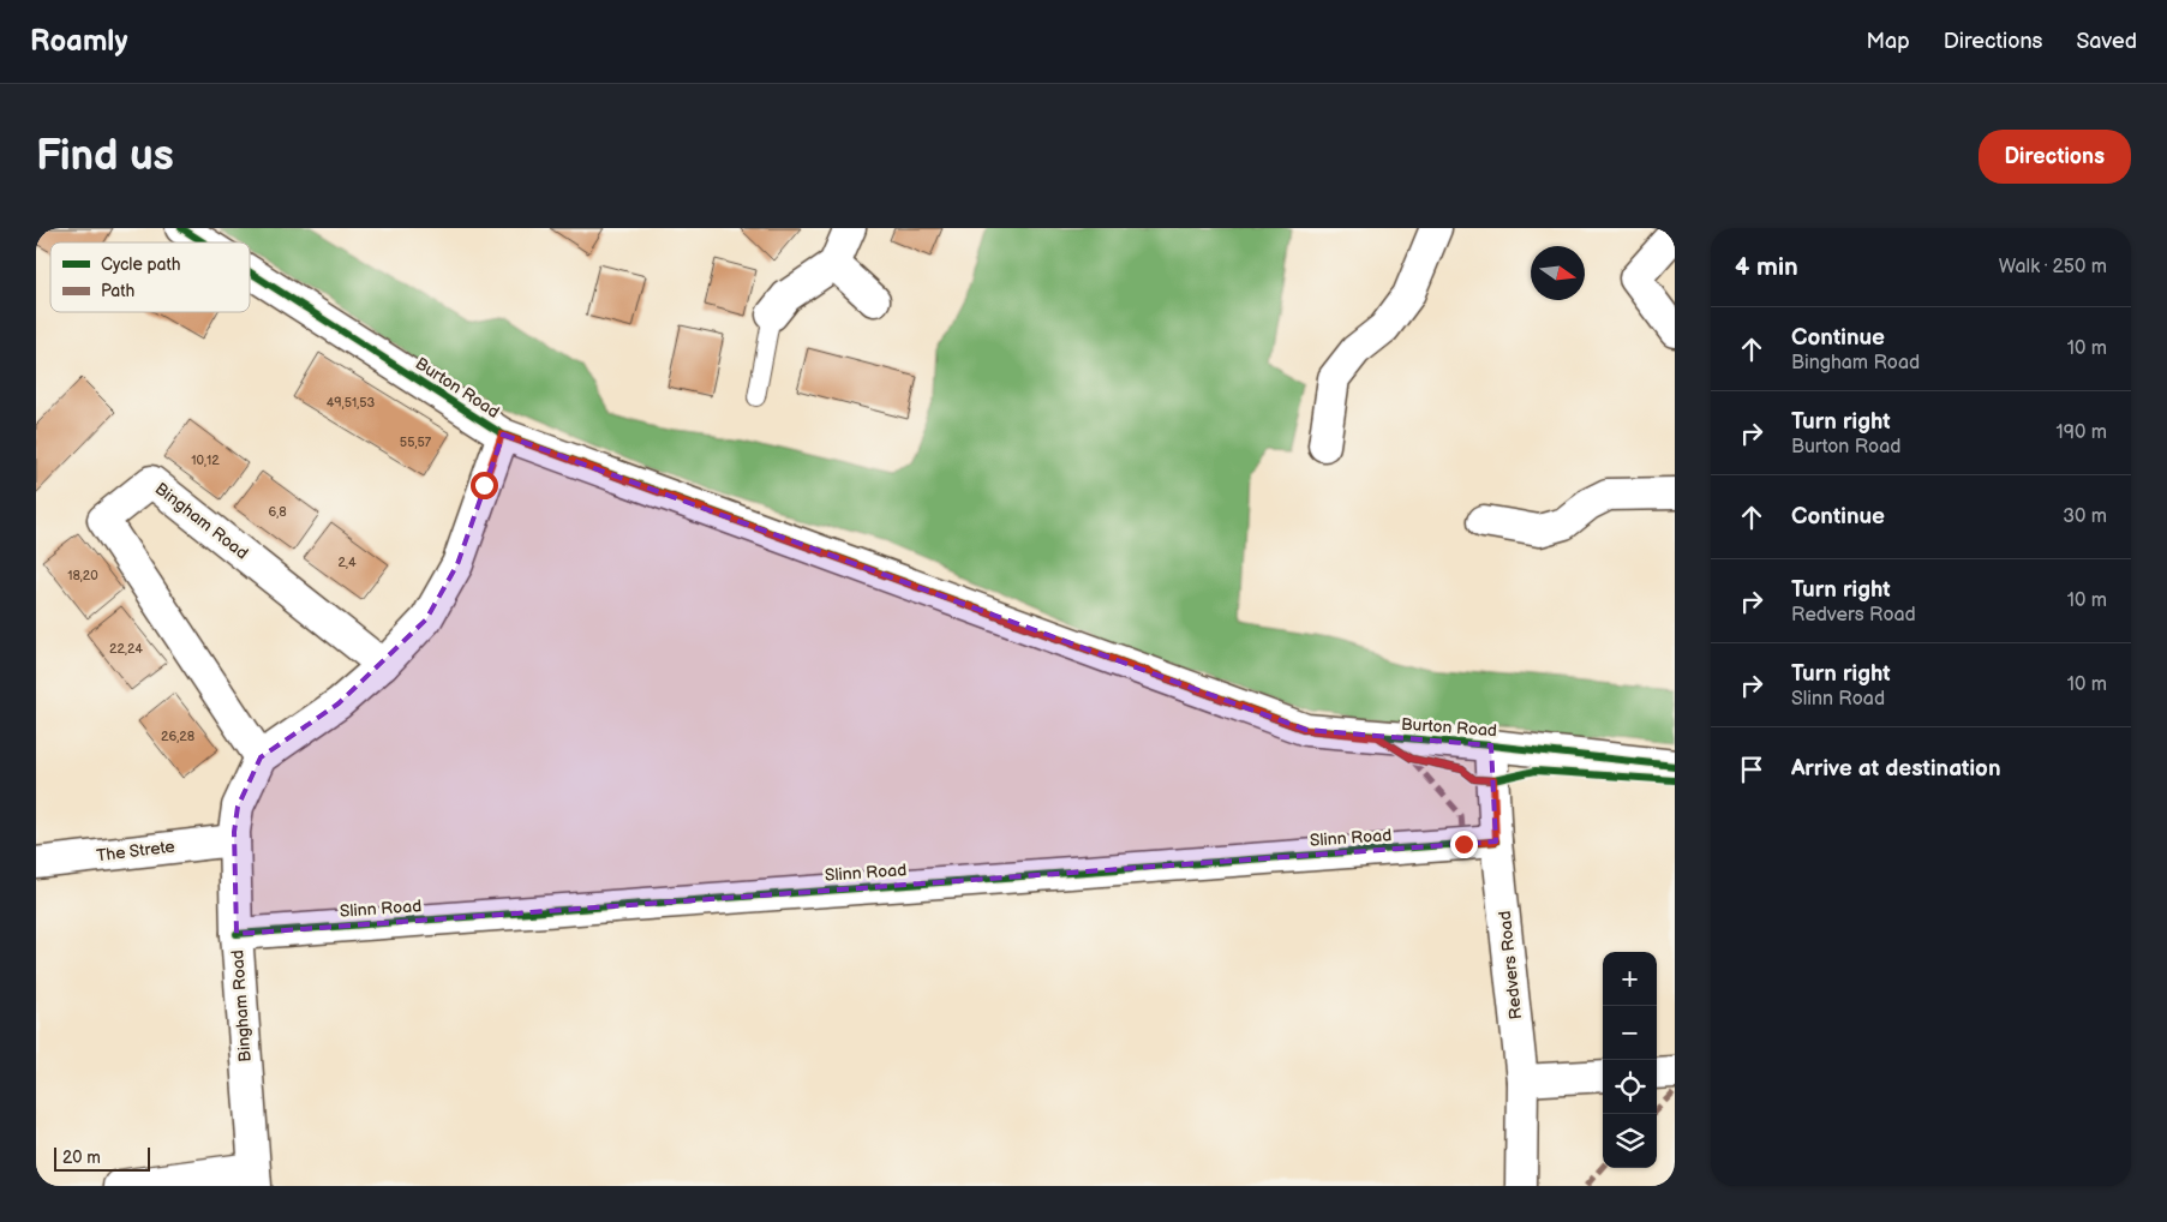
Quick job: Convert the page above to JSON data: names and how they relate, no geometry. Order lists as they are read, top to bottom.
{
  "streets": {
    "street": [
      "Burton Road",
      "Bingham Road",
      "Slinn Road",
      "The Strete",
      "Redvers Road"
    ]
  },
  "crossings": [
    ["Burton Road", "Redvers Road"],
    ["Bingham Road", "Slinn Road"],
    ["Bingham Road", "The Strete"],
    ["Slinn Road", "Redvers Road"]
  ],
  "house_numbers": [
    "49,51,53",
    "55,57",
    "10,12",
    "6,8",
    "2,4",
    "18,20",
    "22,24",
    "26,28"
  ],
  "legend": ["Cycle path", "Path"],
  "scale_bar": "20 m",
  "north": "right",
  "page": {
    "header": "Roamly",
    "nav": ["Map", "Directions", "Saved"],
    "buttons": "Directions",
    "title": "Find us",
    "heading": ["4 min", "Walk · 250 m"],
    "list": [
      ["Continue", "Bingham Road", "10 m"],
      ["Turn right", "Burton Road", "190 m"],
      ["Continue", "30 m"],
      ["Turn right", "Redvers Road", "10 m"],
      ["Turn right", "Slinn Road", "10 m"],
      "Arrive at destination"
    ],
    "map_buttons": ["+", "−"],
    "scale": "20 m"
  }
}
